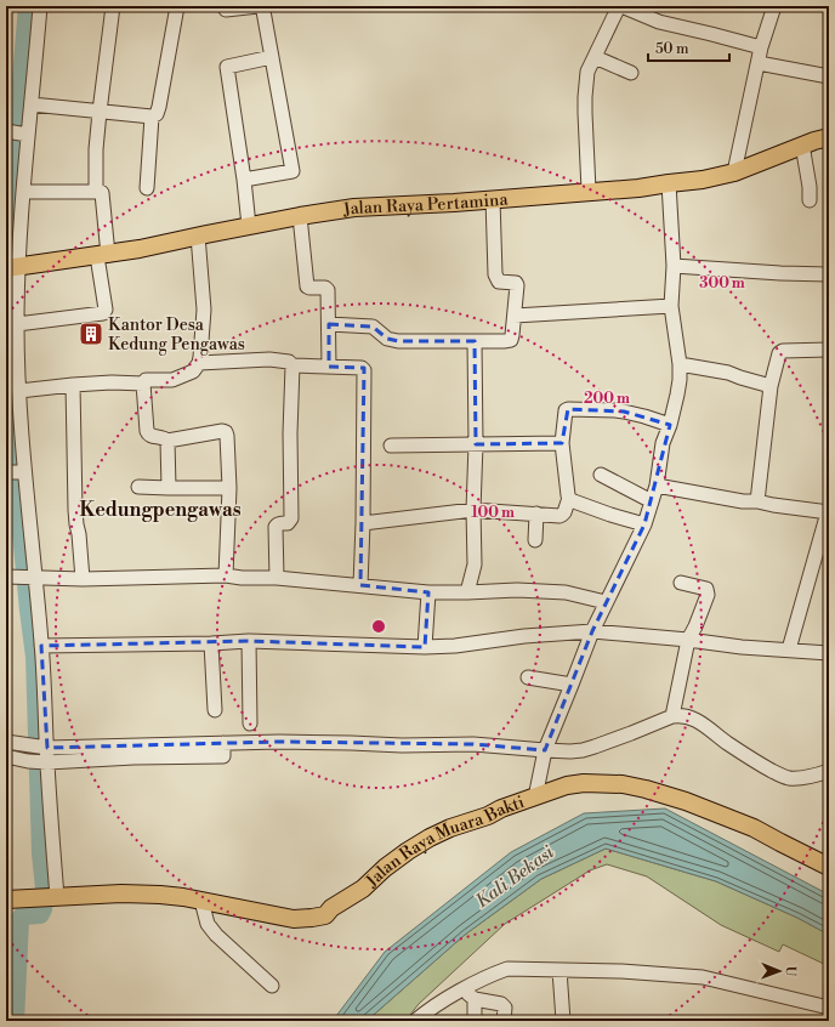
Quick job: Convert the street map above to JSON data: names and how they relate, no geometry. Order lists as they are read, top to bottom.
{
  "streets": {
    "main road": ["Jalan Raya Pertamina", "Jalan Raya Muara Bakti"]
  },
  "districts": ["Kedungpengawas"],
  "water": ["Kali Bekasi"],
  "places": {
    "building": ["Kantor Desa Kedung Pengawas"]
  },
  "scale_bar": "50 m",
  "north": "right",
  "rings": ["300 m", "200 m", "100 m"]
}
